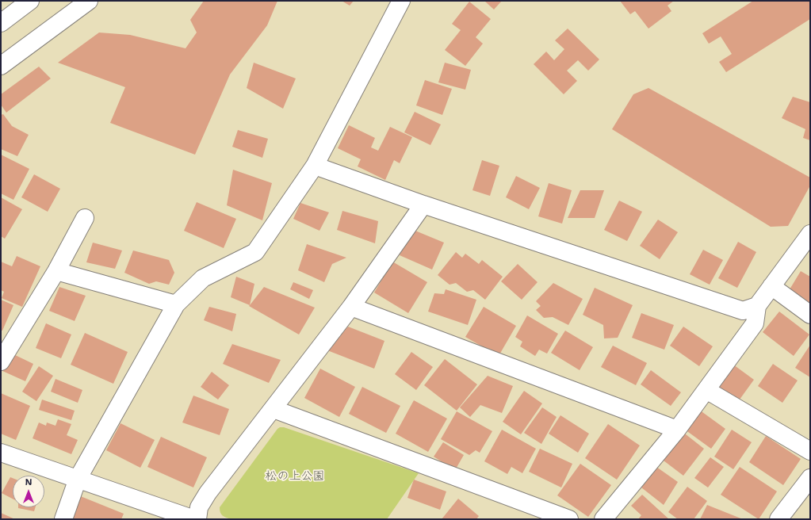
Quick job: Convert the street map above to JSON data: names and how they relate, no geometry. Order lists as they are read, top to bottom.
{
  "parks": ["松の上公園"],
  "north": "top"
}
